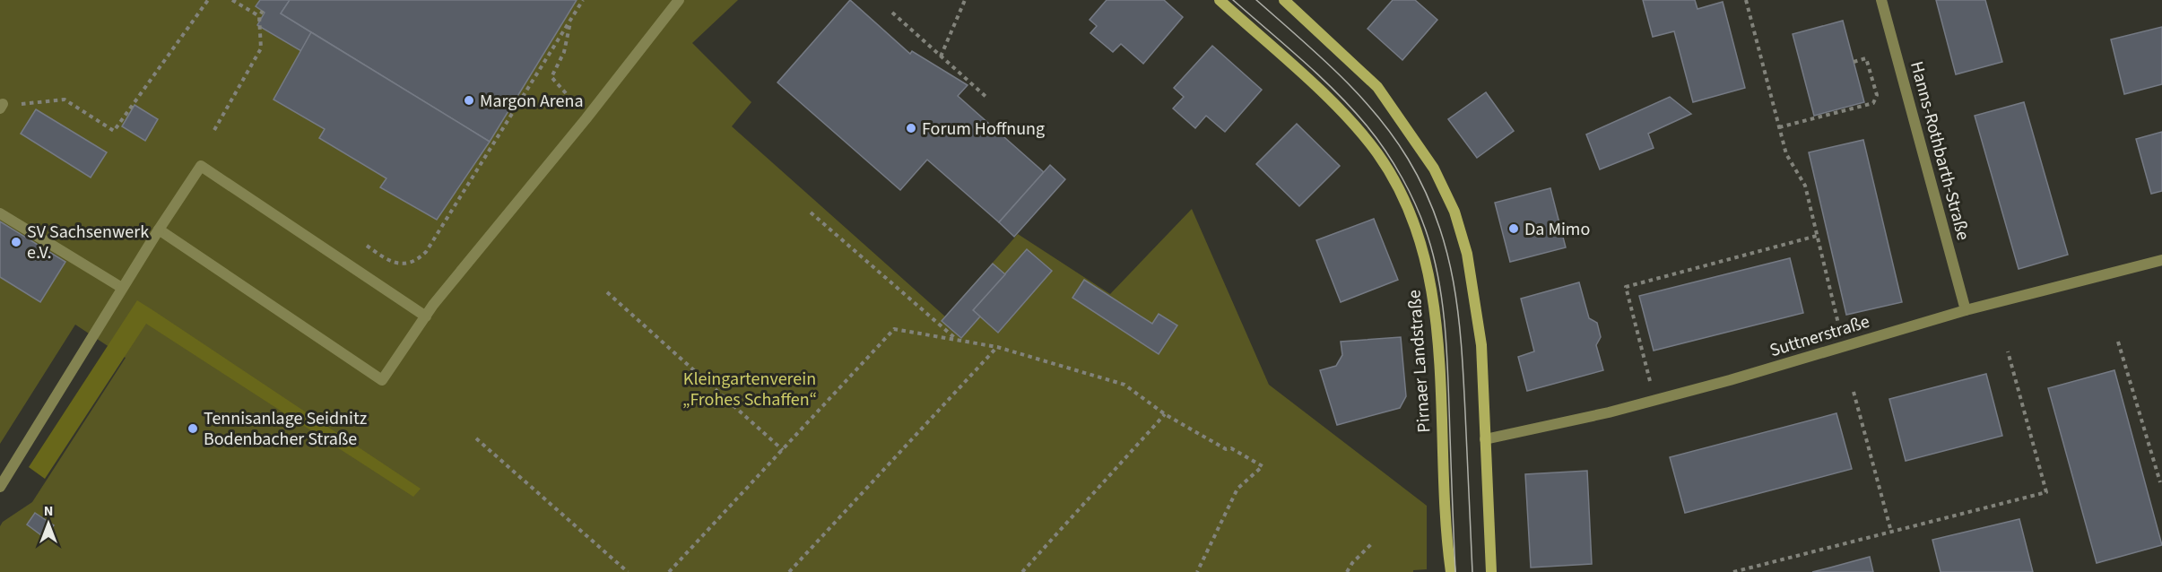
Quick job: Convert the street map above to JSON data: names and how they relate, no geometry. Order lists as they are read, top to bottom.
{
  "streets": {
    "street": ["Hanns-Rothbarth-Straße", "Suttnerstraße", "Pirnaer Landstraße"]
  },
  "crossings": [
    ["Hanns-Rothbarth-Straße", "Suttnerstraße"]
  ],
  "parks": ["Kleingartenverein „Frohes Schaffen“"],
  "places": [
    "Margon Arena",
    "Forum Hoffnung",
    "Da Mimo",
    "SV Sachsenwerk e.V.",
    "Tennisanlage Seidnitz Bodenbacher Straße"
  ],
  "north": "top"
}
